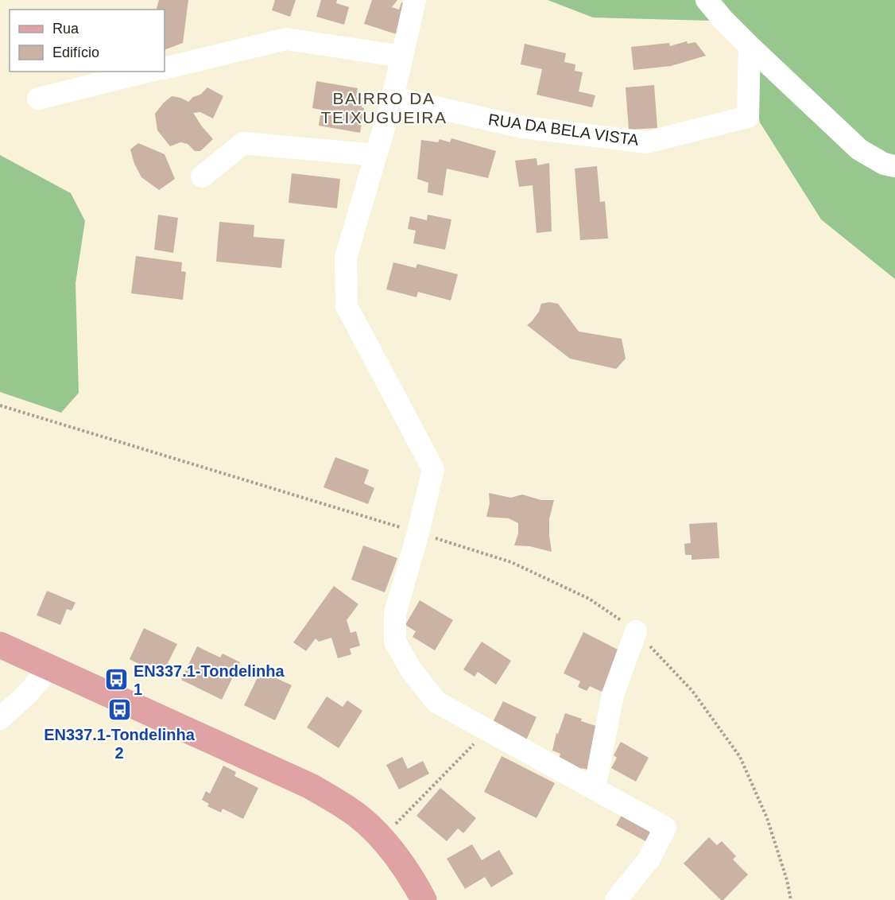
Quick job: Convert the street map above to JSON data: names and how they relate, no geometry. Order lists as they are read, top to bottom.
{
  "streets": {
    "street": ["RUA DA BELA VISTA"]
  },
  "districts": ["BAIRRO DA TEIXUGUEIRA"],
  "places": {
    "bus stop": ["EN337.1-Tondelinha 1", "EN337.1-Tondelinha 2"]
  },
  "legend": ["Rua", "Edifício"]
}
